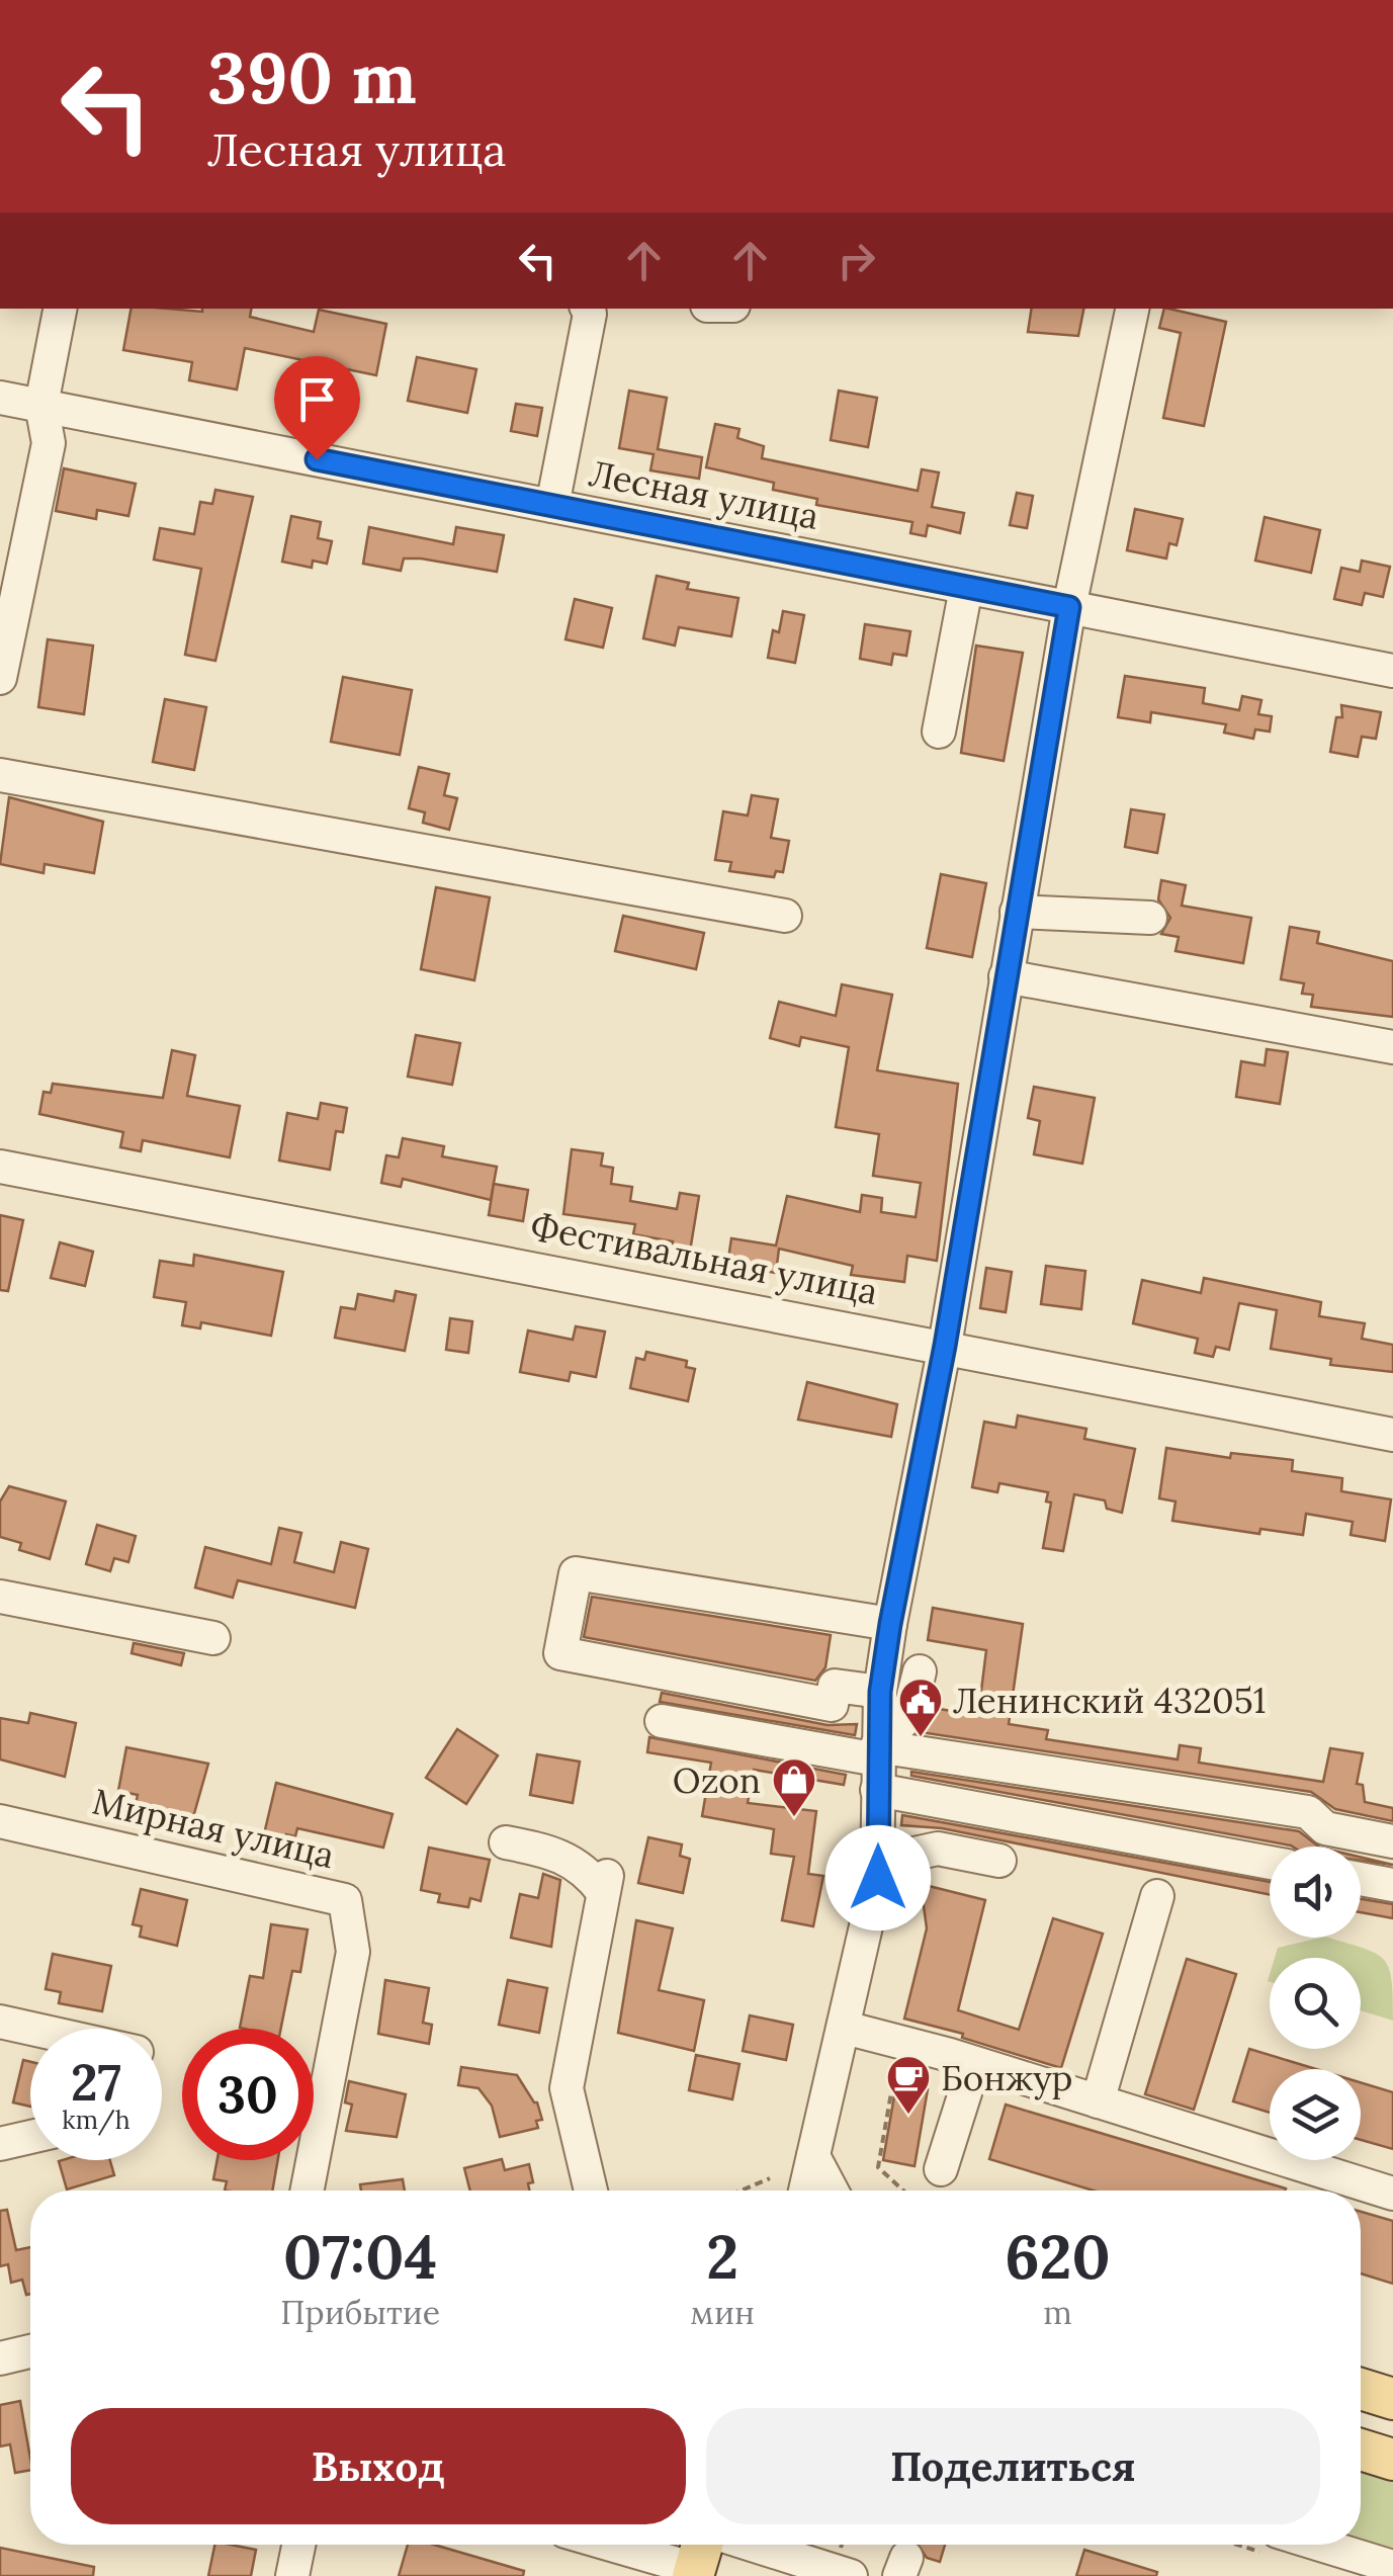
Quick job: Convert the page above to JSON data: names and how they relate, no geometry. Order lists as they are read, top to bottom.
{
  "streets": {
    "street": ["Лесная улица", "Фестивальная улица", "Мирная улица"]
  },
  "places": {
    "public building": ["Ленинский 432051"],
    "shop": ["Ozon"],
    "cafe": ["Бонжур"]
  },
  "page": {
    "turn": ["390 m", "Лесная улица"],
    "speed": "27 km/h",
    "limit": "30",
    "eta": [
      "07:04",
      "Прибытие",
      "2",
      "мин",
      "620",
      "m"
    ],
    "buttons": ["Выход", "Поделиться"]
  }
}
